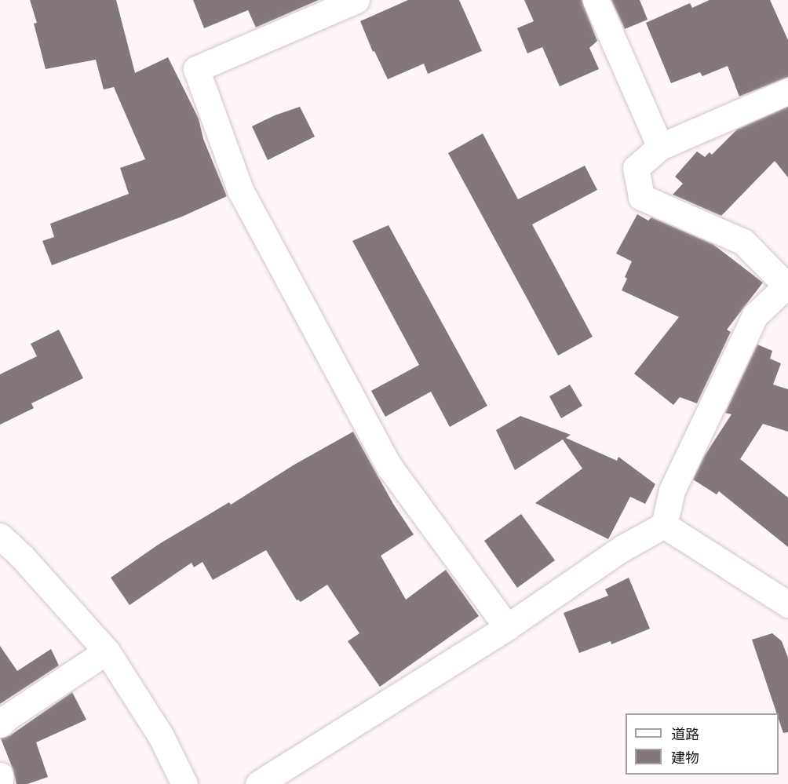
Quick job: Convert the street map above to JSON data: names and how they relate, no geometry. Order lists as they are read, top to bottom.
{
  "legend": ["道路", "建物"]
}
